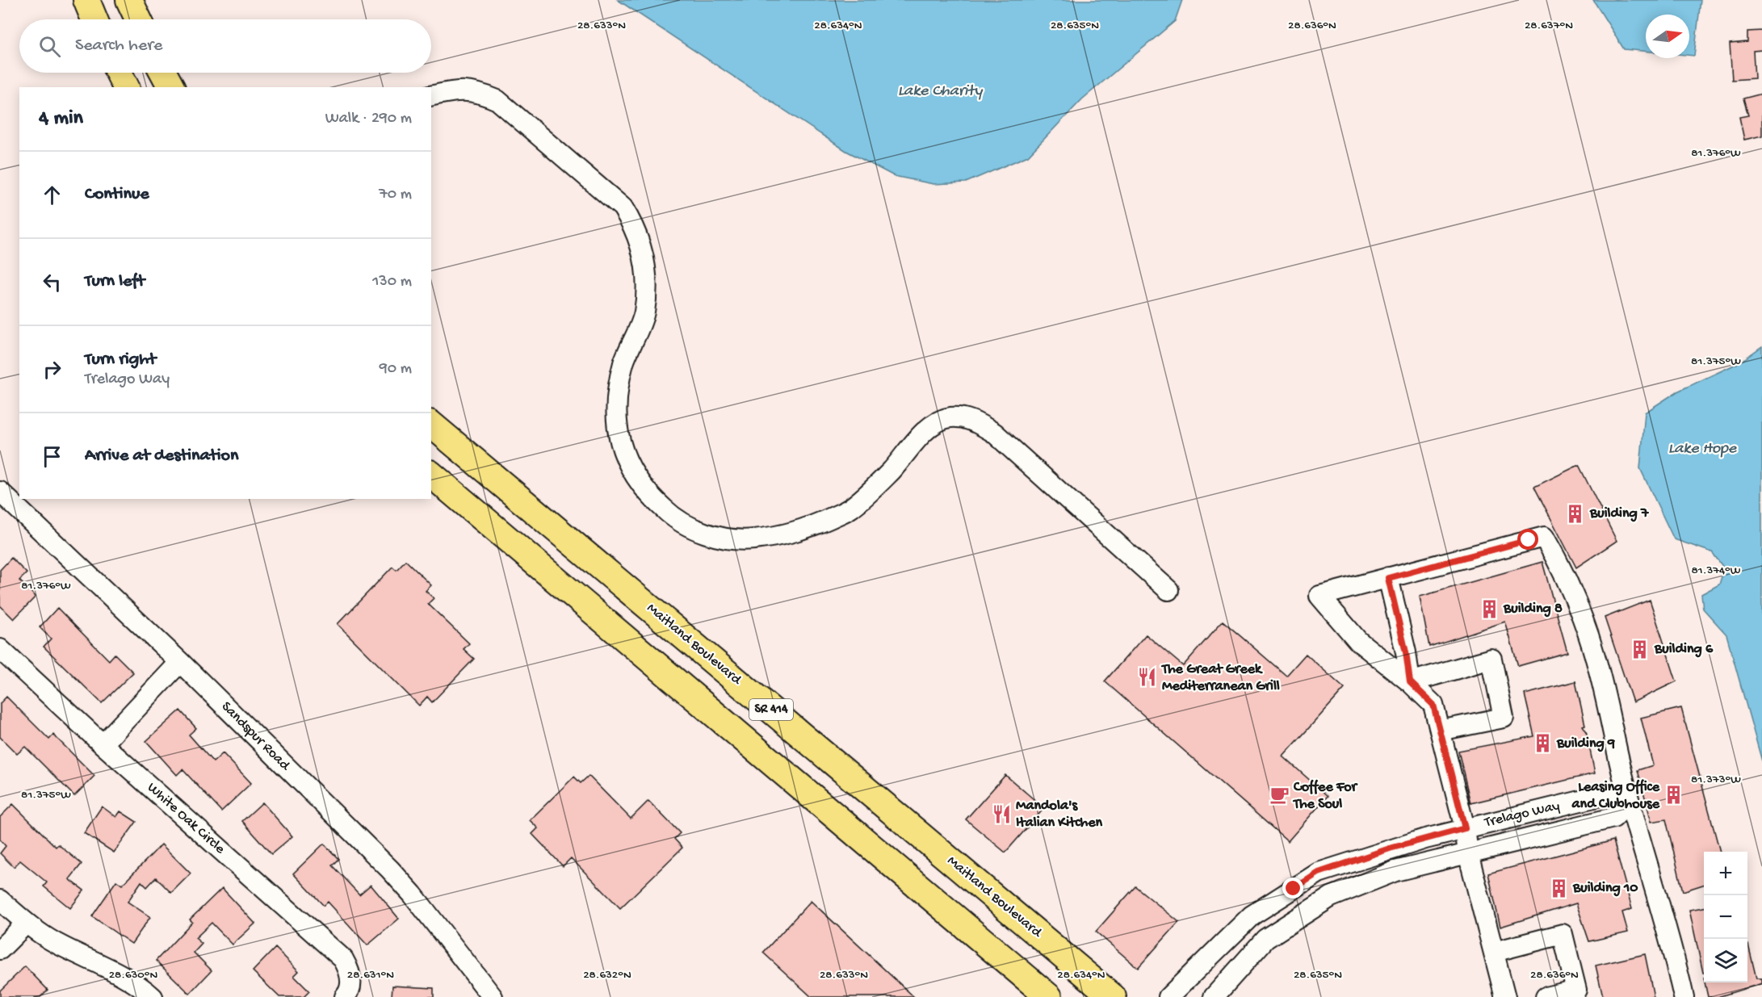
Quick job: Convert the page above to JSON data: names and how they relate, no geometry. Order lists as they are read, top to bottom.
{
  "streets": {
    "main road": ["Maitland Boulevard", "SR 414"],
    "street": ["Sandspur Road", "Trelago Way", "White Oak Circle"]
  },
  "water": ["Lake Charity", "Lake Hope"],
  "places": {
    "building": [
      "Building 7",
      "Building 8",
      "Building 6",
      "Building 9",
      "Leasing Office and Clubhouse",
      "Building 10"
    ],
    "restaurant": ["The Great Greek Mediterranean Grill", "Mandola's Italian Kitchen"],
    "cafe": ["Coffee For The Soul"]
  },
  "north": "right",
  "page": {
    "search": "Search here",
    "heading": ["4 min", "Walk · 290 m"],
    "list": [
      ["Continue", "70 m"],
      ["Turn left", "130 m"],
      ["Turn right", "Trelago Way", "90 m"],
      "Arrive at destination"
    ],
    "map_buttons": ["+", "−"]
  },
  "coordinates": [
    "28.633°N",
    "28.634°N",
    "28.635°N",
    "28.636°N",
    "28.637°N",
    "81.376°W",
    "81.375°W",
    "81.374°W",
    "81.373°W",
    "28.630°N",
    "28.631°N",
    "28.632°N"
  ]
}
